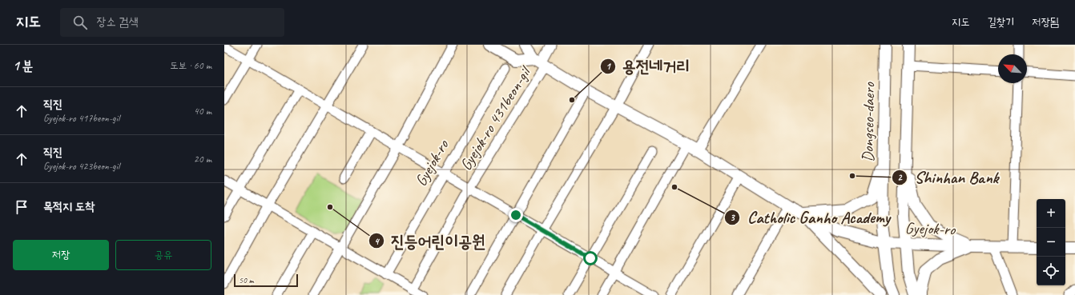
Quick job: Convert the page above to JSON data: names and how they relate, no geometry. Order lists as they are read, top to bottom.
{
  "streets": {
    "main road": ["Dongseo-daero", "Gyejok-ro"],
    "street": ["Gyejok-ro 431beon-gil"]
  },
  "crossings": [
    ["Gyejok-ro 431beon-gil", "Gyejok-ro"],
    ["Dongseo-daero", "Gyejok-ro"]
  ],
  "places": [
    "용전네거리",
    "Shinhan Bank",
    "Catholic Ganho Academy",
    "진등어린이공원"
  ],
  "scale_bar": "50 m",
  "north": "top left",
  "page": {
    "header": "지도",
    "search": "장소 검색",
    "nav": ["지도", "길찾기", "저장됨"],
    "heading": ["1 분", "도보 · 60 m"],
    "list": [
      ["직진", "Gyejok-ro 417beon-gil", "40 m"],
      ["직진", "Gyejok-ro 423beon-gil", "20 m"],
      "목적지 도착"
    ],
    "map_buttons": ["+", "−"],
    "buttons": ["저장", "공유"],
    "scale": "50 m"
  }
}
